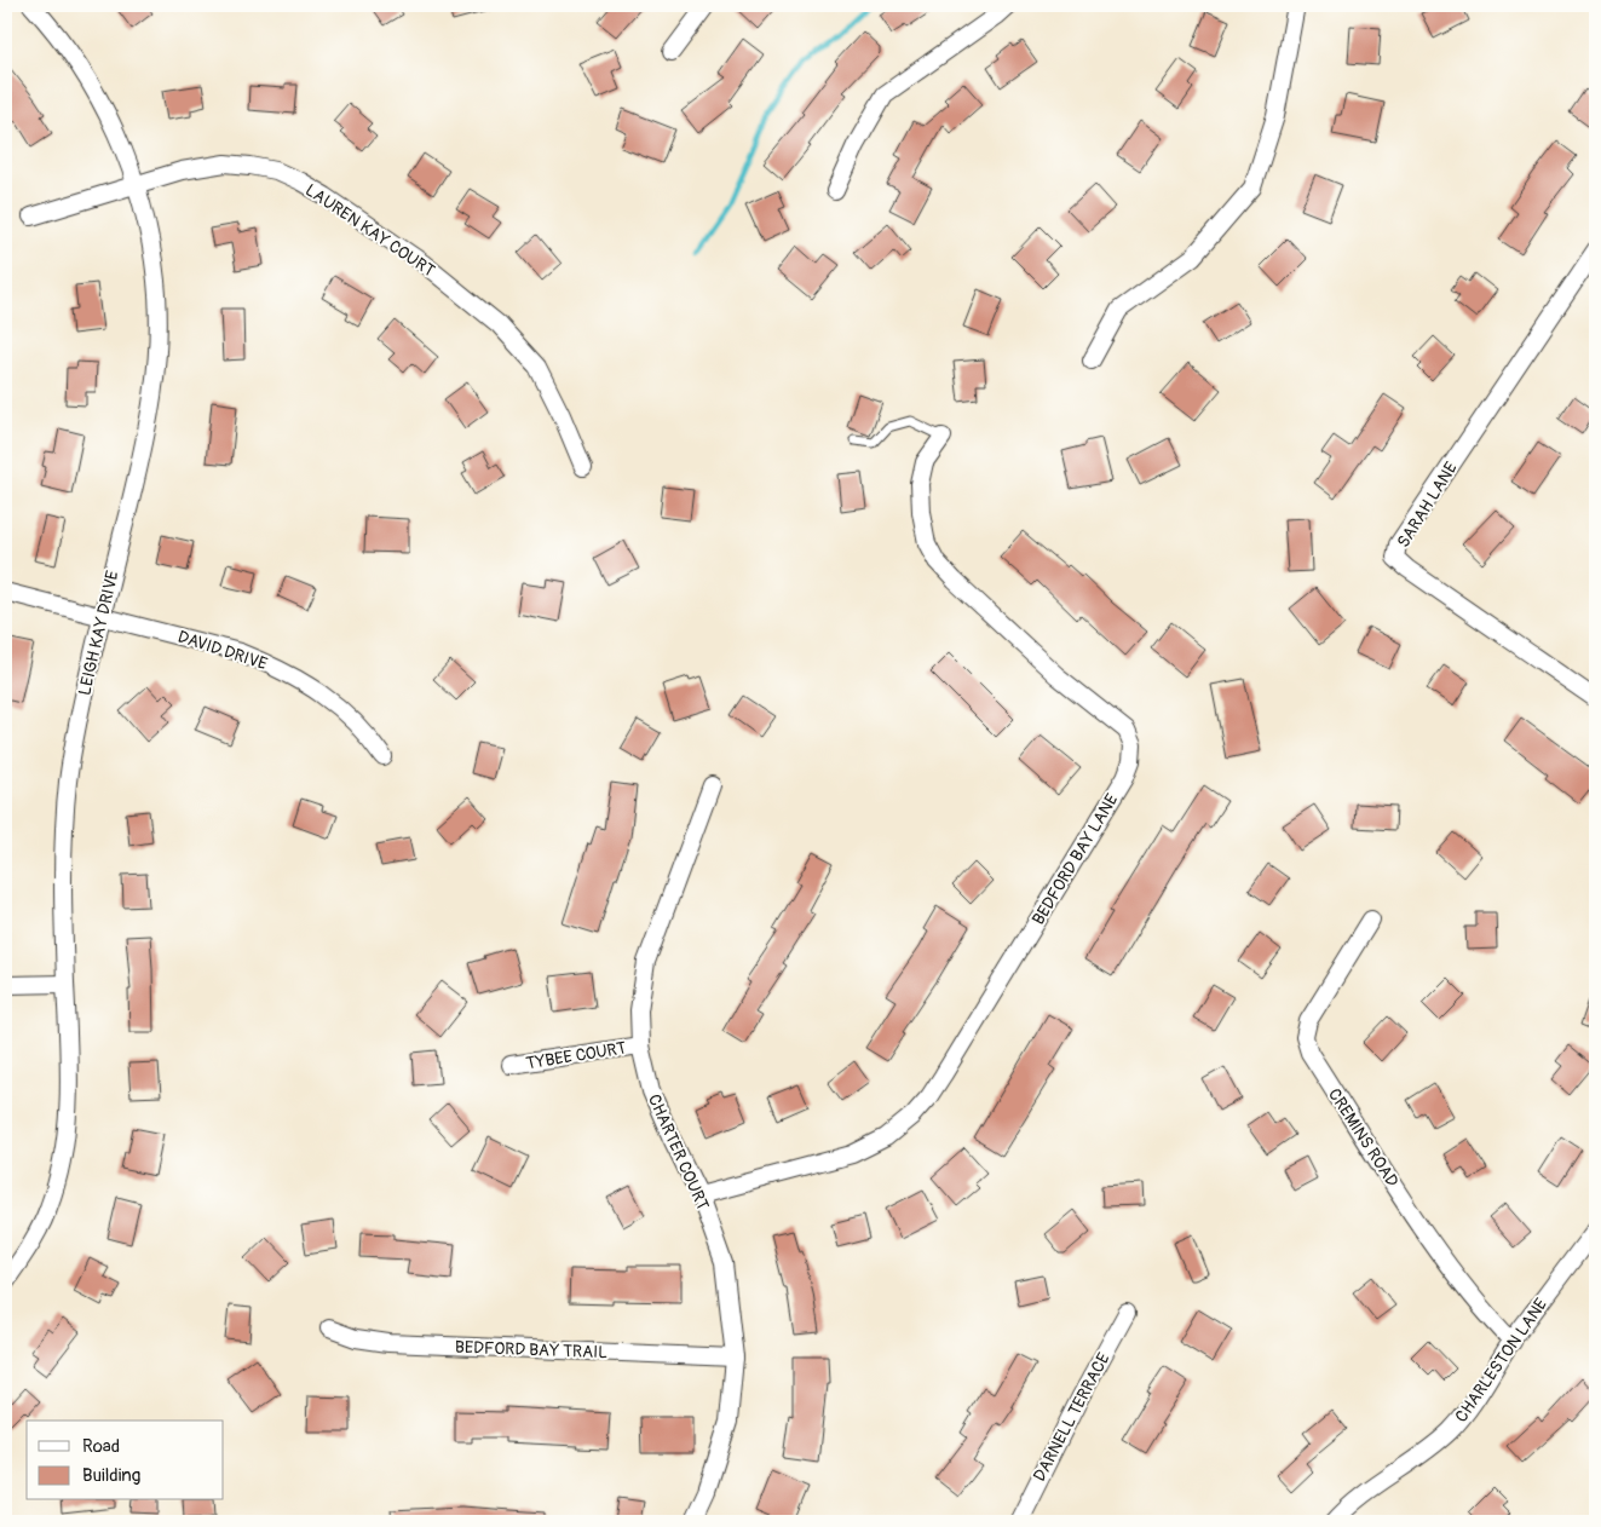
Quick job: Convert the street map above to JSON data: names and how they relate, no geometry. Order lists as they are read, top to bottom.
{
  "streets": {
    "street": [
      "LAUREN KAY COURT",
      "SARAH LANE",
      "LEIGH KAY DRIVE",
      "DAVID DRIVE",
      "BEDFORD BAY LANE",
      "TYBEE COURT",
      "CREMINS ROAD",
      "CHARTER COURT",
      "BEDFORD BAY TRAIL",
      "CHARLESTON LANE",
      "DARNELL TERRACE"
    ]
  },
  "crossings": [
    ["LAUREN KAY COURT", "LEIGH KAY DRIVE"],
    ["LEIGH KAY DRIVE", "DAVID DRIVE"],
    ["BEDFORD BAY LANE", "CHARTER COURT"],
    ["TYBEE COURT", "CHARTER COURT"],
    ["CREMINS ROAD", "CHARLESTON LANE"],
    ["CHARTER COURT", "BEDFORD BAY TRAIL"]
  ],
  "legend": ["Road", "Building"]
}
